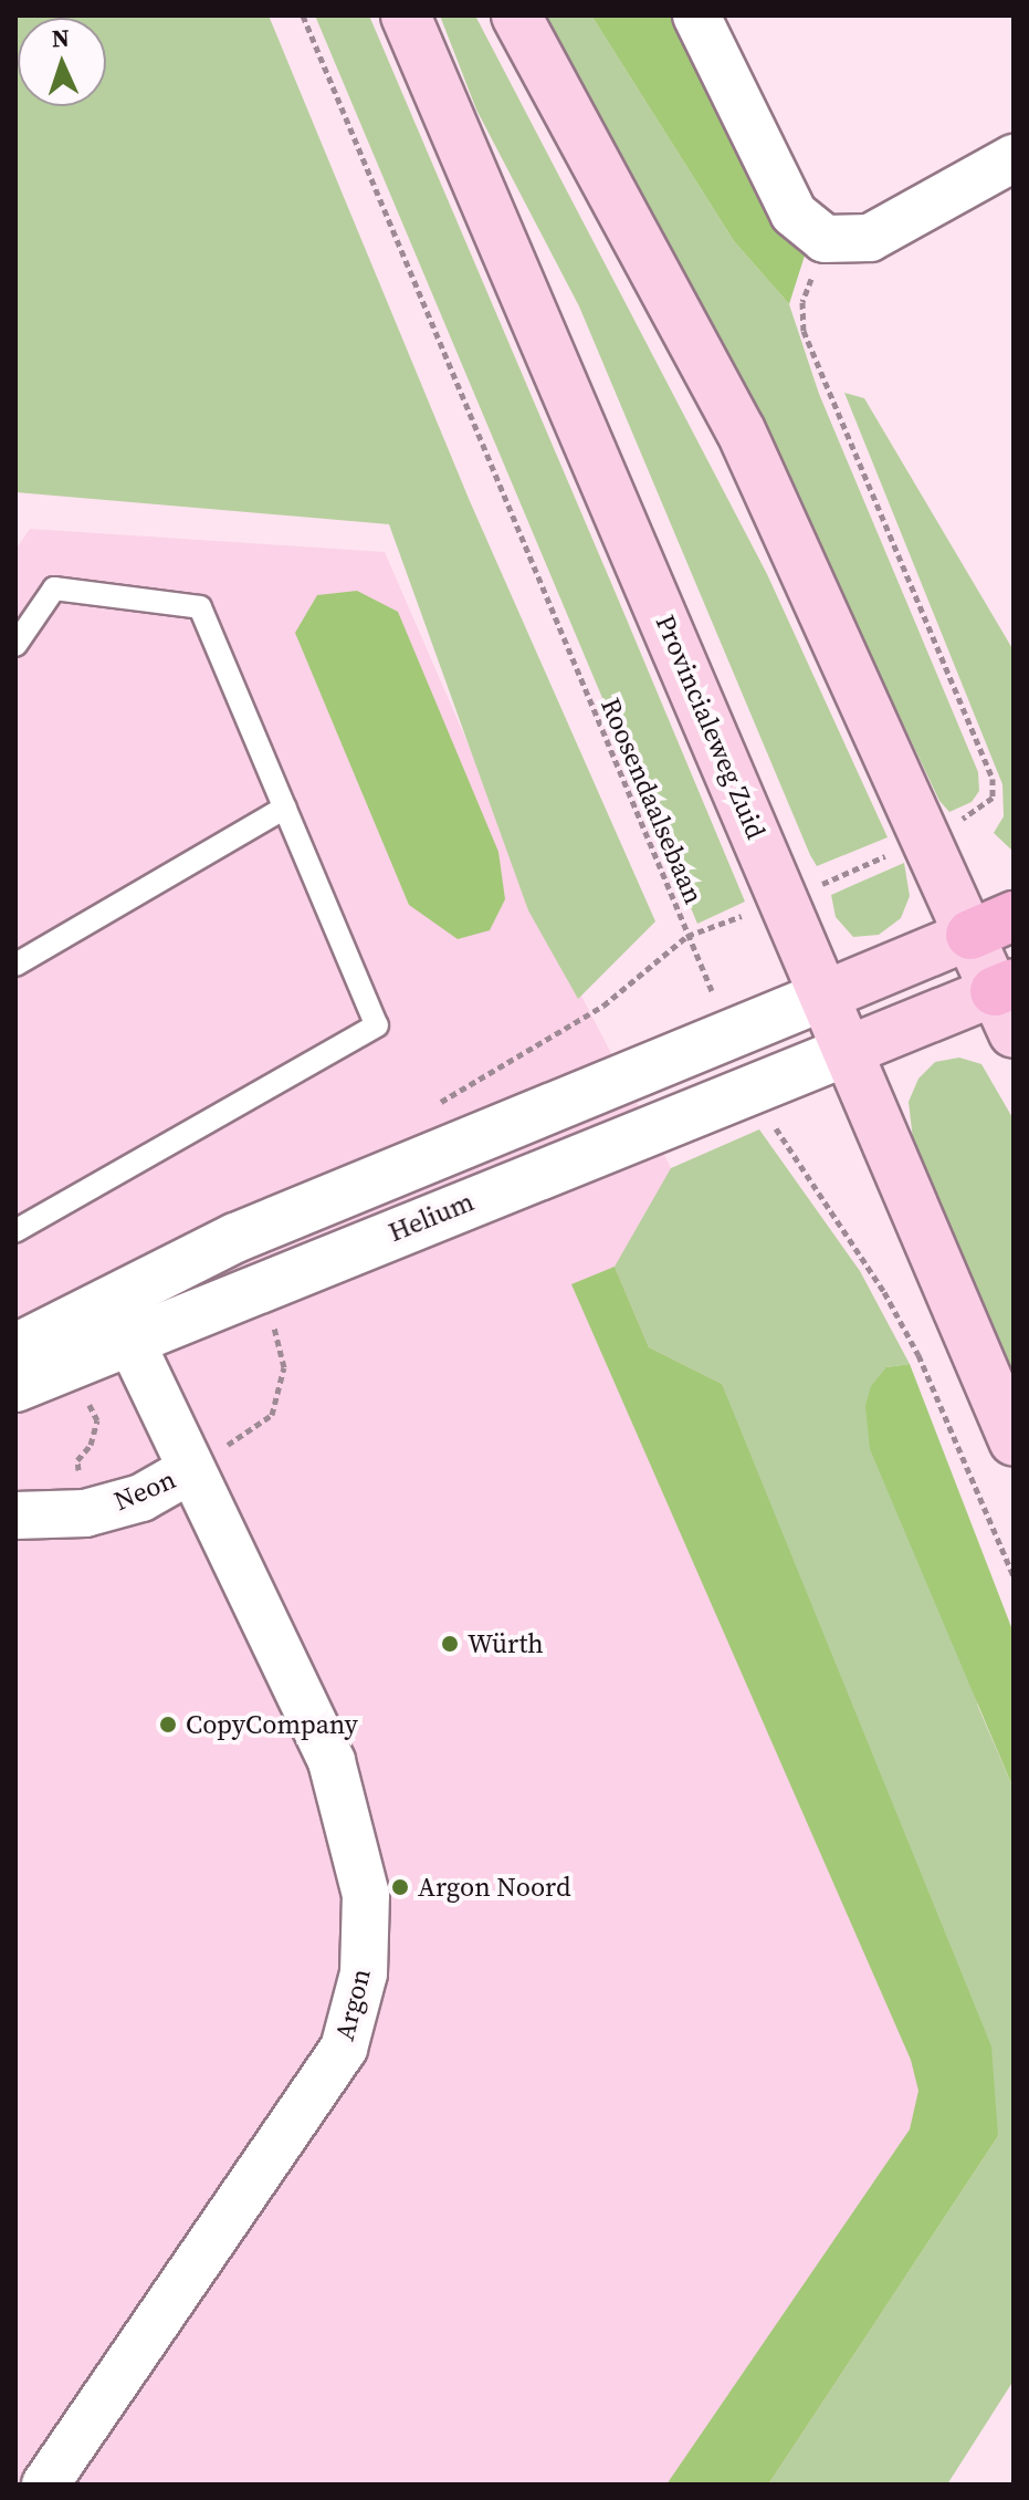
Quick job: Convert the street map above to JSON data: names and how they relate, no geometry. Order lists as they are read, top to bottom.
{
  "streets": {
    "main road": ["Provincialeweg Zuid"],
    "street": ["Helium", "Neon", "Argon"],
    "path": ["Roosendaalsebaan"]
  },
  "crossings": [
    ["Provincialeweg Zuid", "Helium"],
    ["Roosendaalsebaan", "Helium"],
    ["Helium", "Neon"],
    ["Neon", "Argon"]
  ],
  "places": ["Würth", "CopyCompany", "Argon Noord"],
  "north": "top"
}
